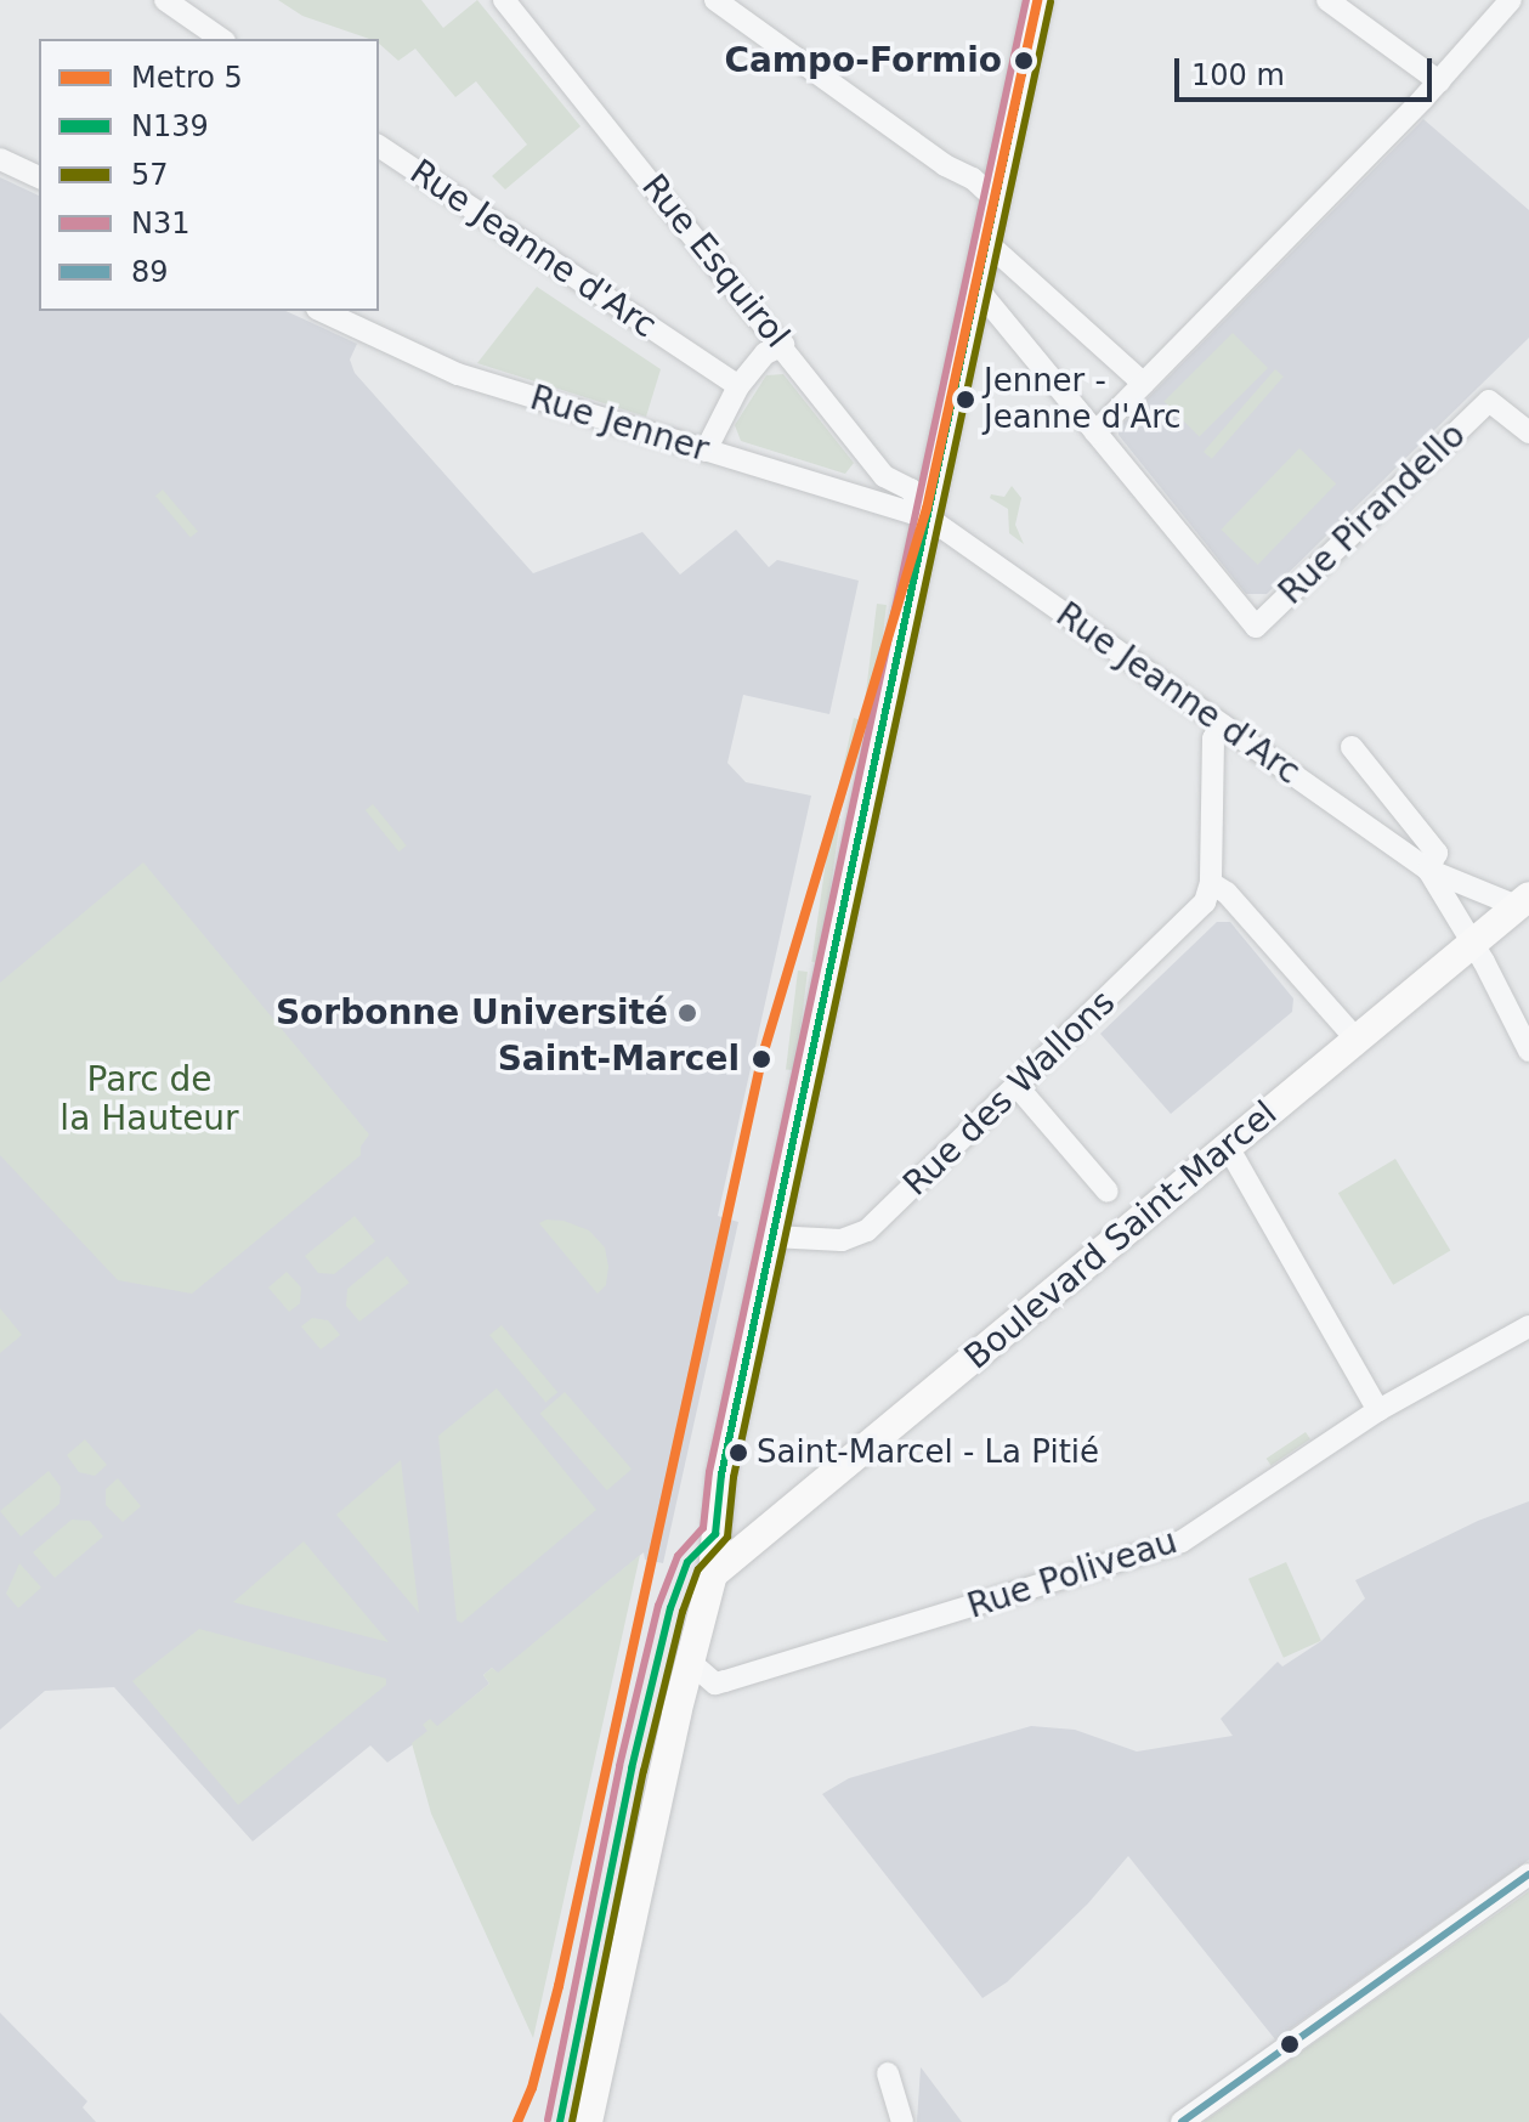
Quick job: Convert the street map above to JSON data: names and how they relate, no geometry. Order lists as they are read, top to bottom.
{
  "streets": {
    "main road": ["Boulevard Saint-Marcel"],
    "street": [
      "Rue Jeanne d'Arc",
      "Rue Esquirol",
      "Rue Jenner",
      "Rue Pirandello",
      "Rue des Wallons",
      "Rue Poliveau"
    ]
  },
  "crossings": [
    ["Rue Jeanne d'Arc", "Rue Esquirol"],
    ["Rue Jeanne d'Arc", "Rue Jenner"],
    ["Rue Jeanne d'Arc", "Boulevard Saint-Marcel"],
    ["Rue Esquirol", "Rue Jenner"]
  ],
  "parks": ["Parc de la Hauteur"],
  "places": [
    "Campo-Formio",
    "Jenner - Jeanne d'Arc",
    "Sorbonne Université",
    "Saint-Marcel",
    "Saint-Marcel - La Pitié"
  ],
  "lines": [
    "metro line 5",
    "transit line N139",
    "transit line N31",
    "transit line 57",
    "transit line 89"
  ],
  "legend": [
    "Metro 5",
    "N139",
    "57",
    "N31",
    "89"
  ],
  "scale_bar": "100 m"
}
